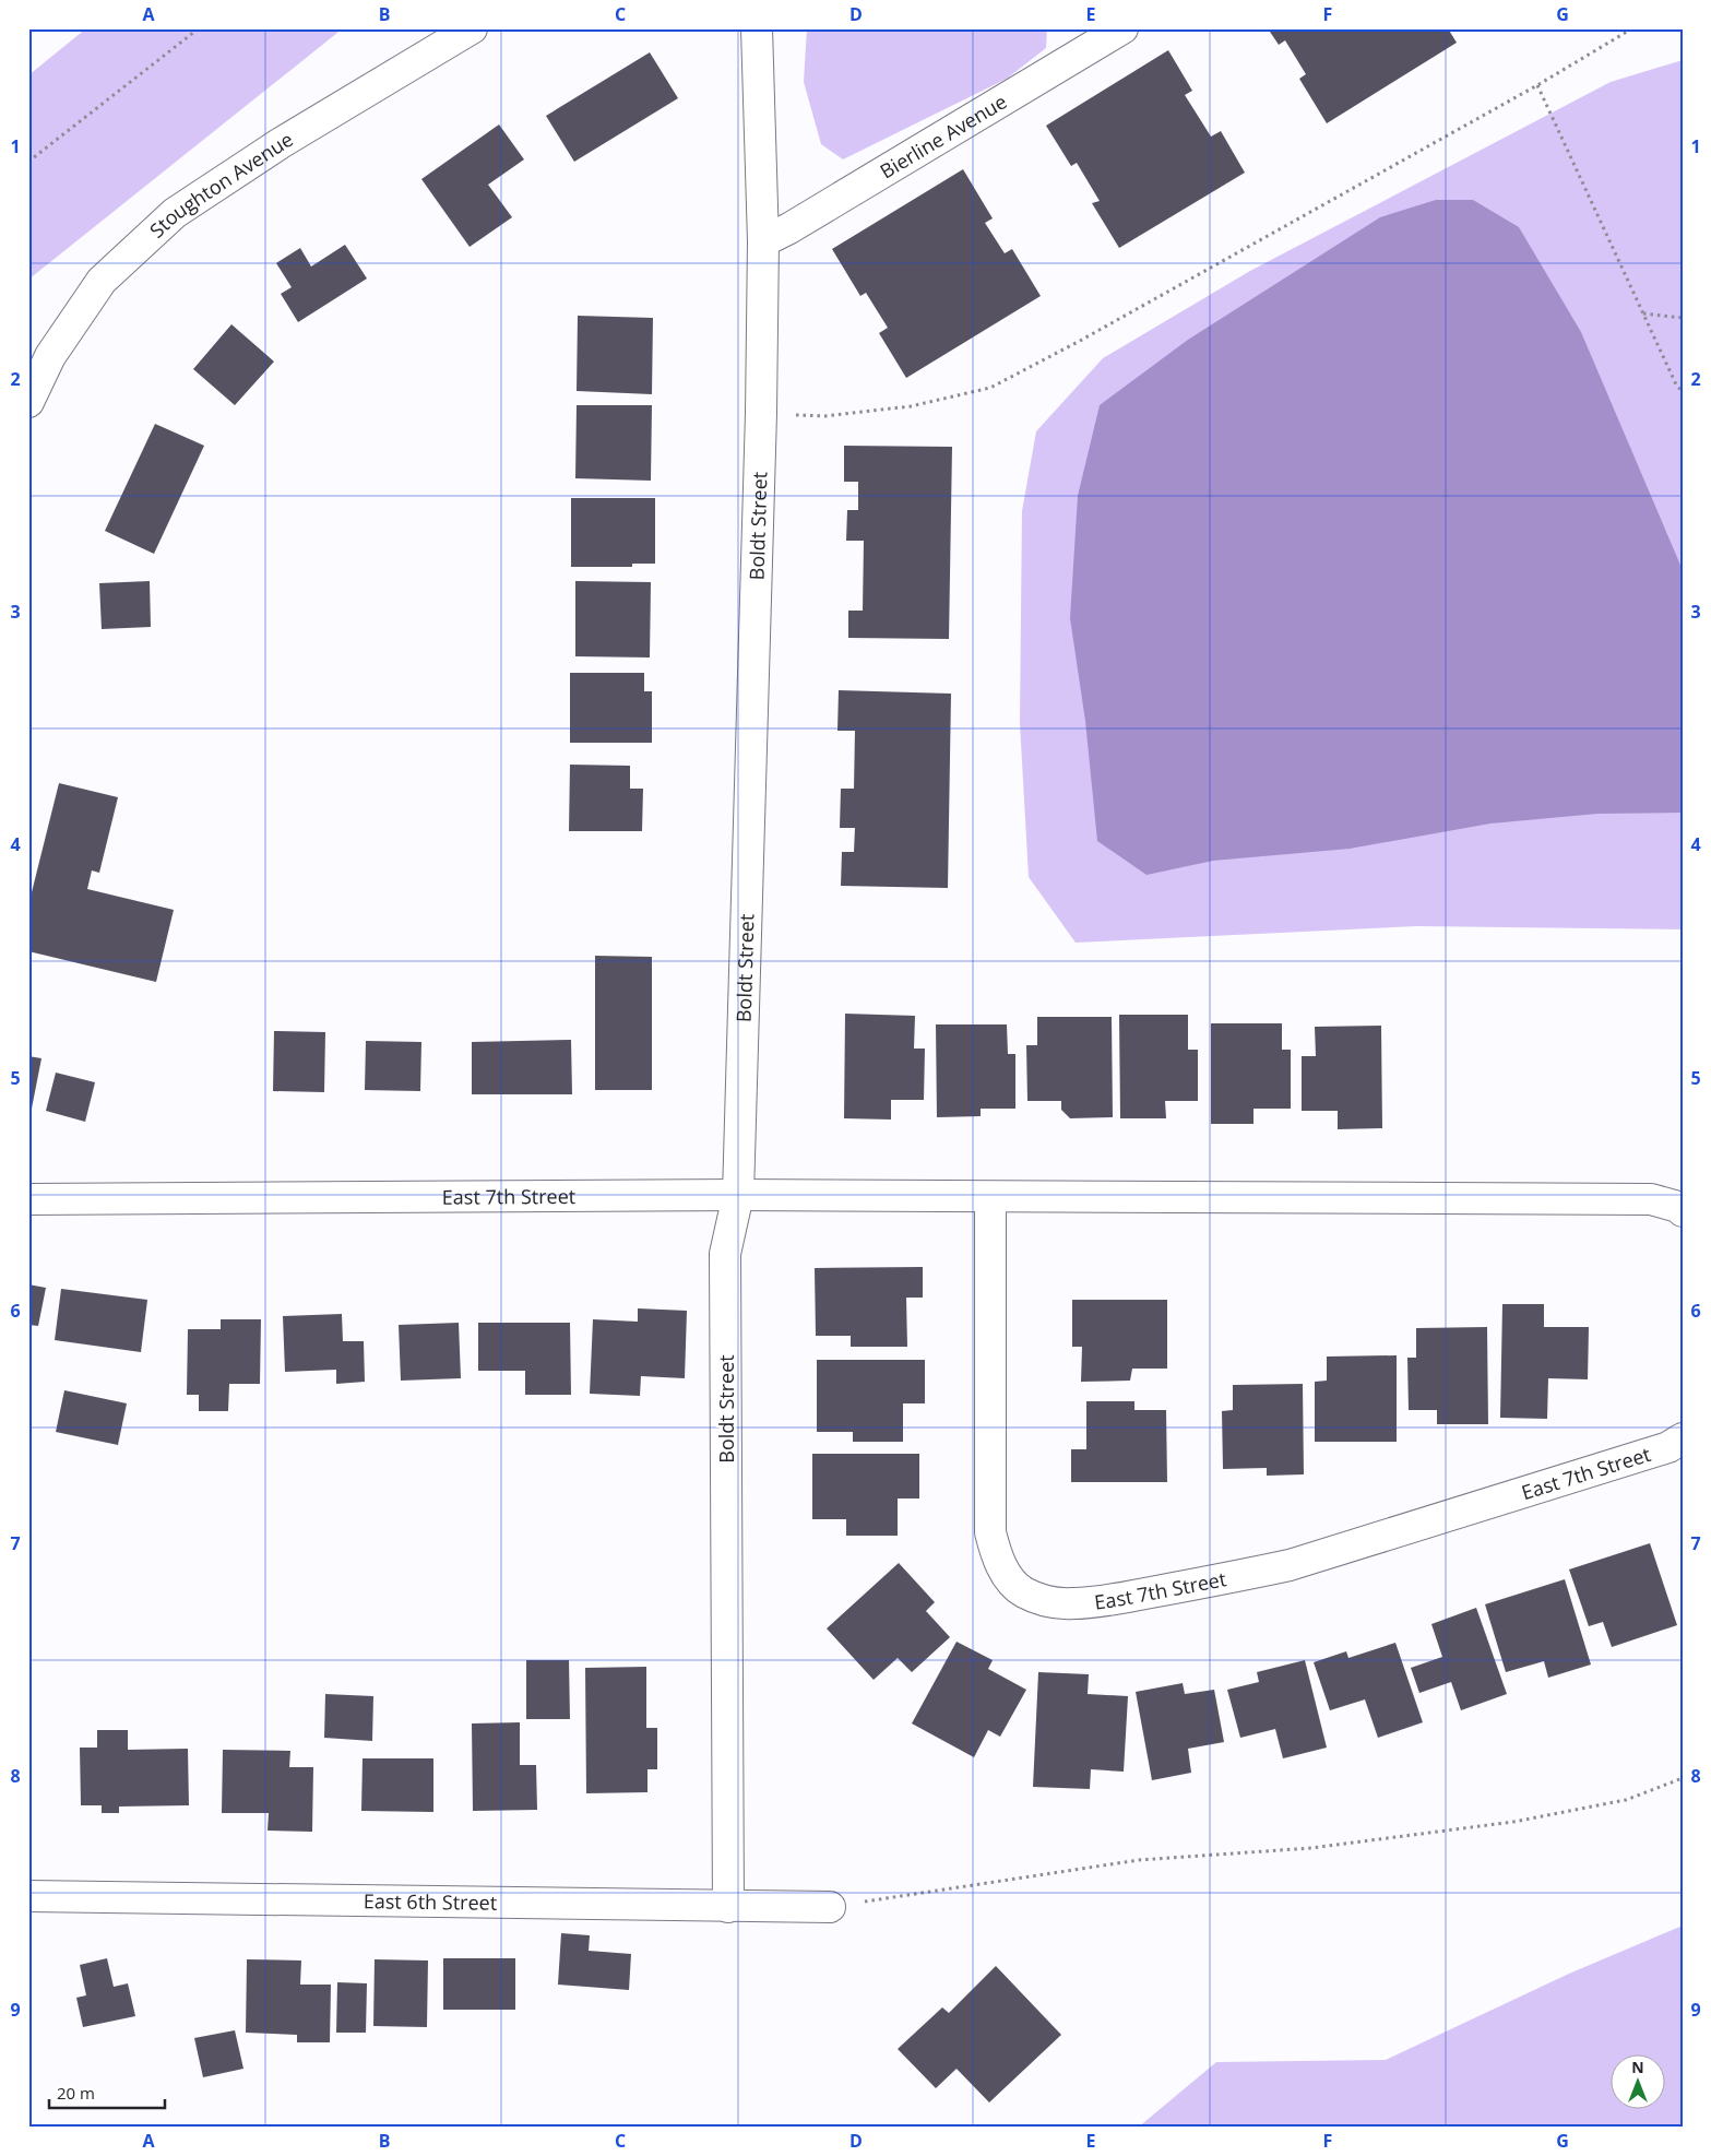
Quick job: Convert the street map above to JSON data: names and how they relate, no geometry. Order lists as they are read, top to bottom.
{
  "streets": {
    "street": [
      "Bierline Avenue",
      "Stoughton Avenue",
      "Boldt Street",
      "East 7th Street",
      "East 6th Street"
    ]
  },
  "crossings": [
    ["Bierline Avenue", "Boldt Street"],
    ["Boldt Street", "East 7th Street"],
    ["Boldt Street", "East 6th Street"]
  ],
  "scale_bar": "20 m",
  "north": "top",
  "grid": {
    "columns": [
      "A",
      "B",
      "C",
      "D",
      "E",
      "F",
      "G"
    ],
    "rows": [
      "1",
      "2",
      "3",
      "4",
      "5",
      "6",
      "7",
      "8",
      "9"
    ]
  }
}
